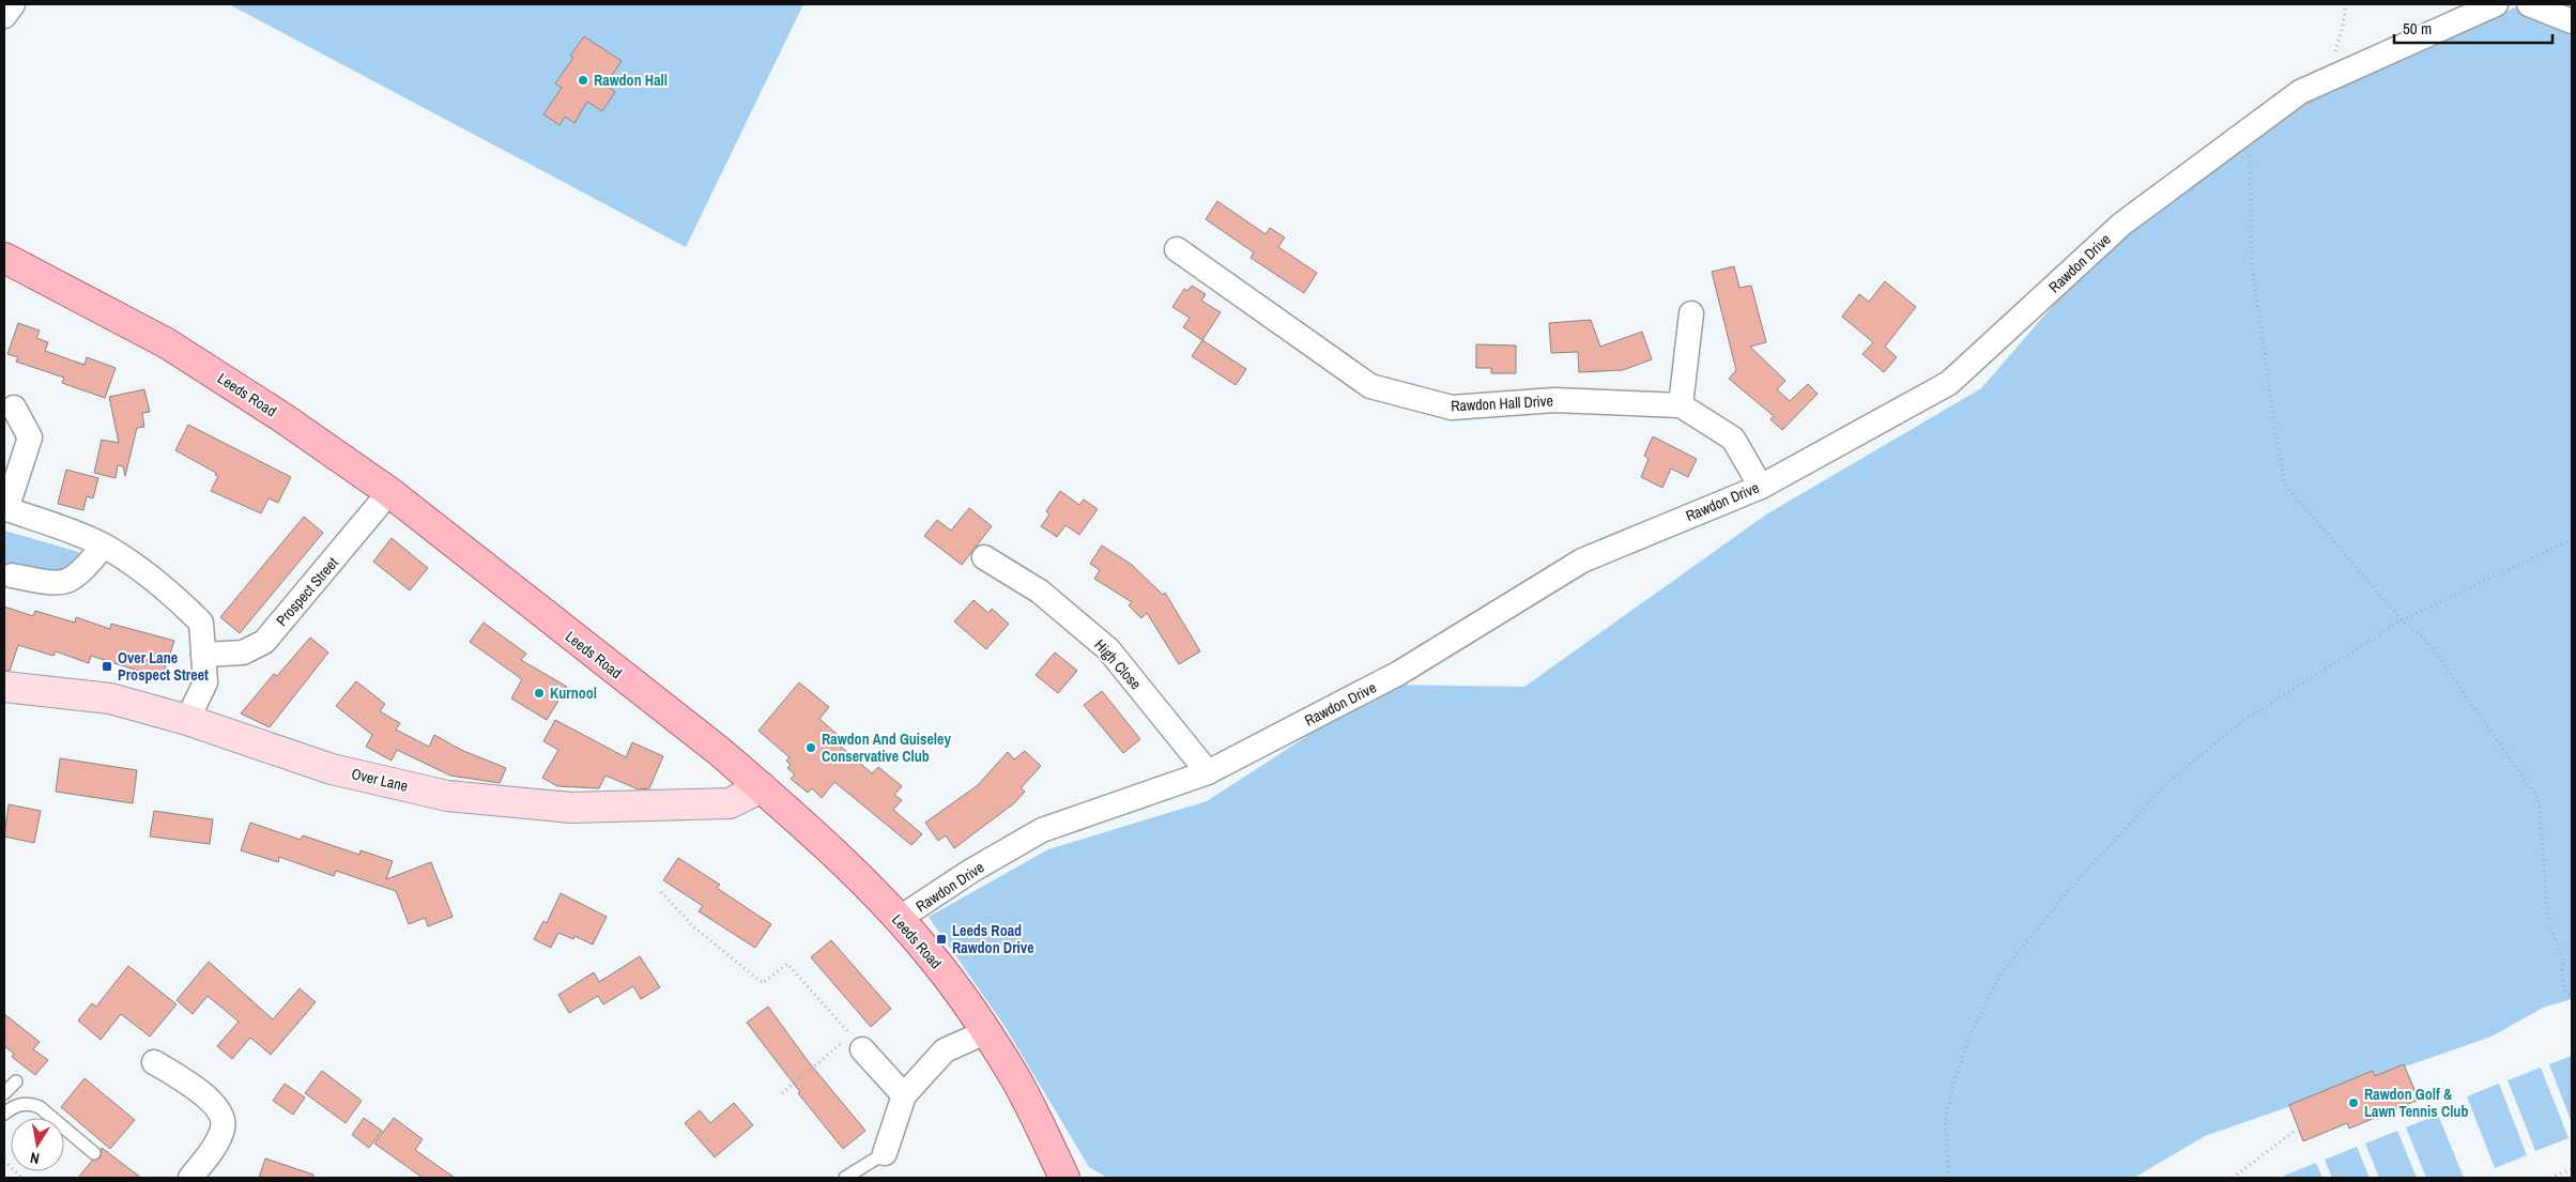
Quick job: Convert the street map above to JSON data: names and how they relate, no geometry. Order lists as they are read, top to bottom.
{
  "streets": {
    "main road": ["Leeds Road"],
    "street": [
      "Rawdon Drive",
      "Rawdon Hall Drive",
      "Prospect Street",
      "High Close",
      "Over Lane"
    ]
  },
  "crossings": [
    ["Rawdon Drive", "Leeds Road"],
    ["Rawdon Drive", "Rawdon Hall Drive"],
    ["Rawdon Drive", "High Close"],
    ["Leeds Road", "Prospect Street"],
    ["Leeds Road", "Over Lane"]
  ],
  "places": {
    "other": [
      "Rawdon Hall",
      "Kurnool",
      "Rawdon And Guiseley Conservative Club",
      "Rawdon Golf & Lawn Tennis Club"
    ],
    "transit": ["Over Lane Prospect Street", "Leeds Road Rawdon Drive"]
  },
  "scale_bar": "50 m",
  "north": "bottom"
}
